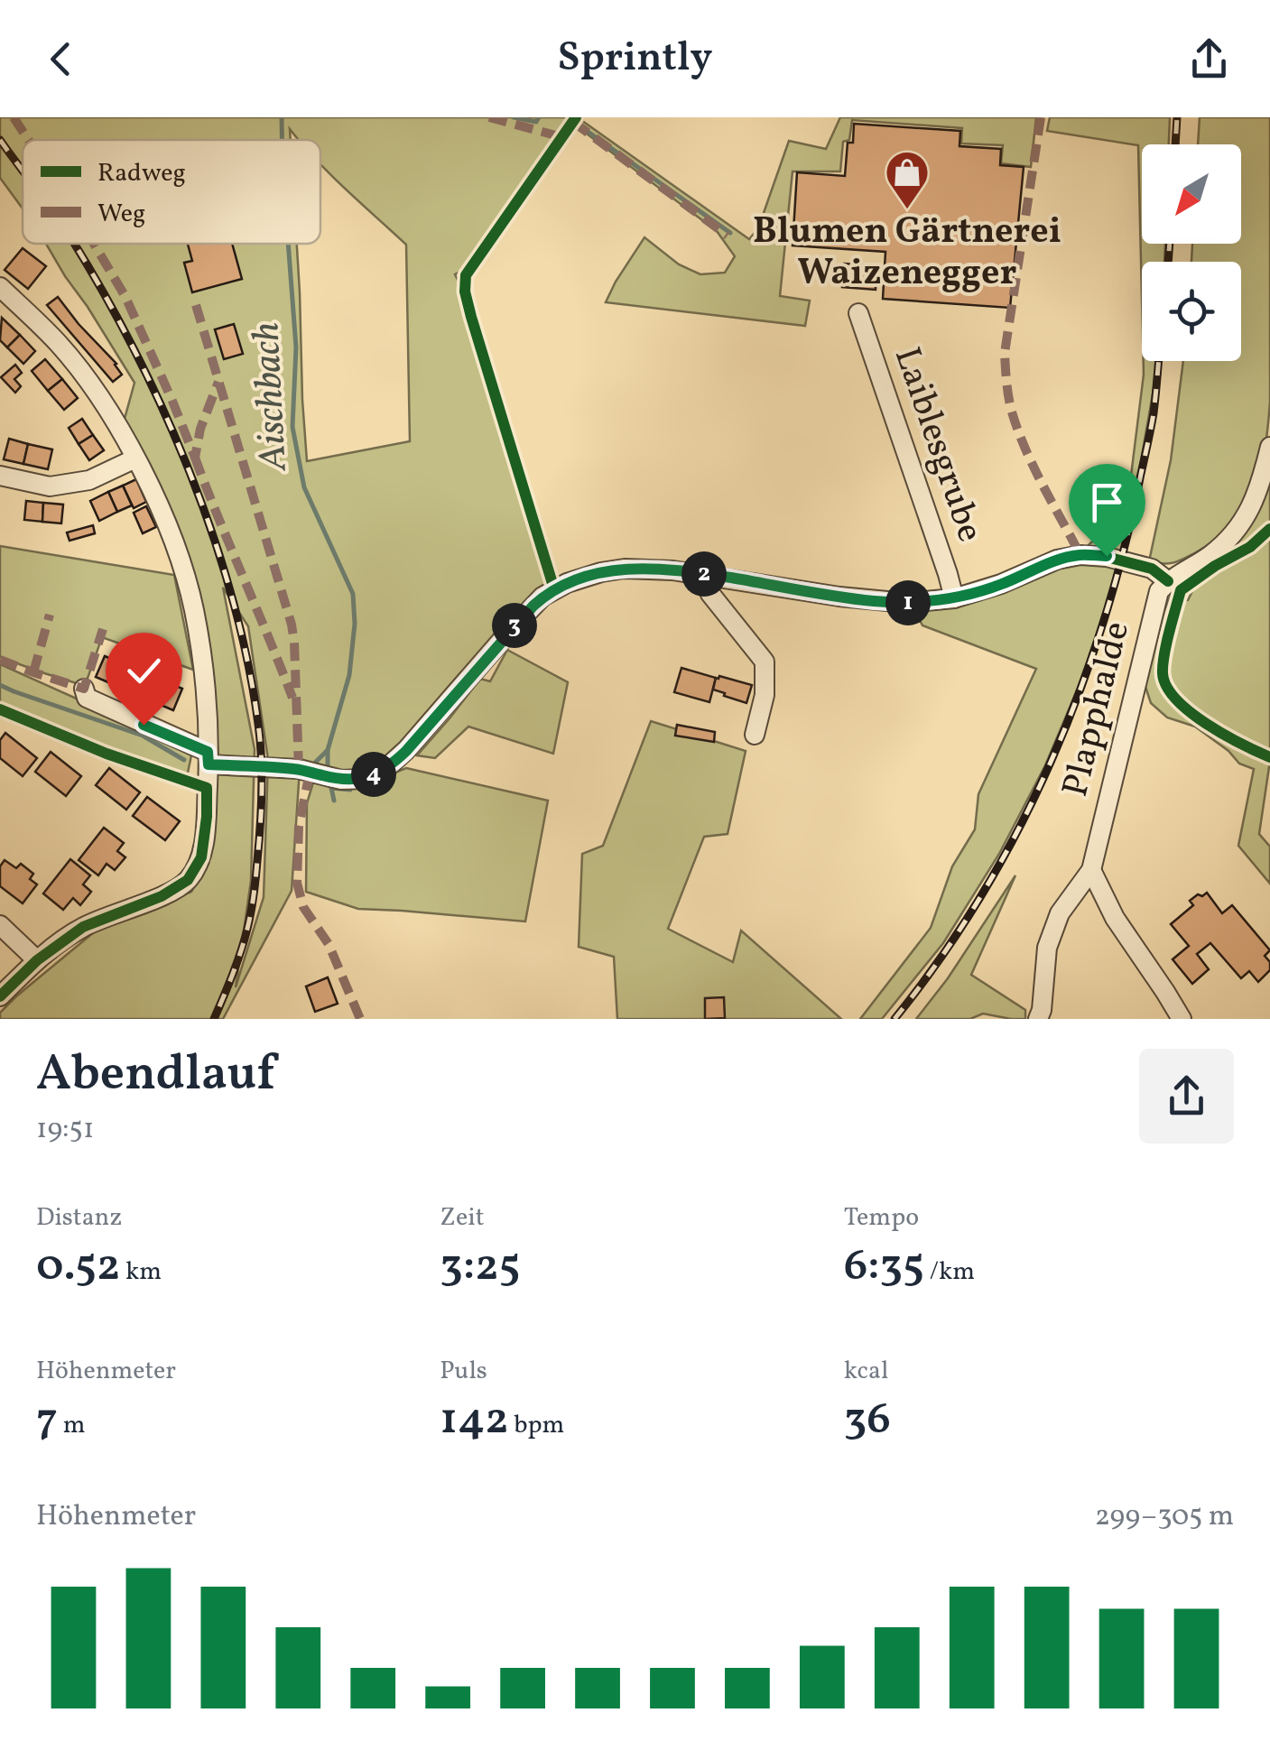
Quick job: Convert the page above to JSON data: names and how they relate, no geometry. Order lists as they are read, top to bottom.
{
  "streets": {
    "street": ["Laiblesgrube", "Plapphalde"]
  },
  "water": ["Aischbach"],
  "places": {
    "shop": ["Blumen Gärtnerei Waizenegger"]
  },
  "legend": ["Radweg", "Weg"],
  "north": "bottom left",
  "page": {
    "header": "Sprintly",
    "pins": [
      "2",
      "1",
      "3",
      "4"
    ],
    "heading": ["Abendlauf", "19:51"],
    "stats": [
      ["Distanz", "0.52 km"],
      ["Zeit", "3:25"],
      ["Tempo", "6:35 /km"],
      ["Höhenmeter", "7 m"],
      ["Puls", "142 bpm"],
      ["kcal", "36"]
    ],
    "chart": ["Höhenmeter", "299–305 m"]
  }
}
